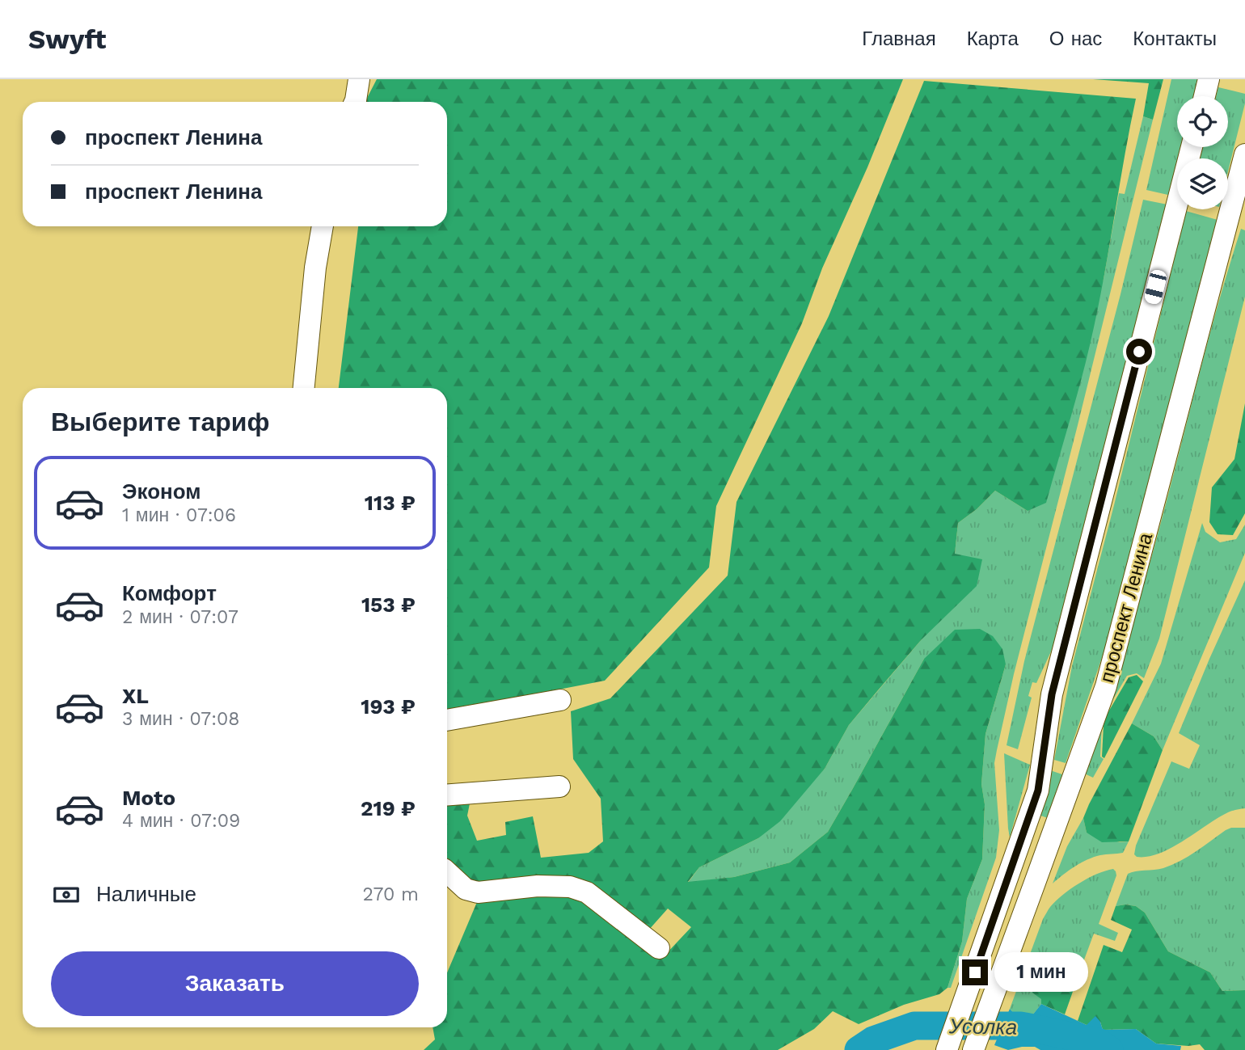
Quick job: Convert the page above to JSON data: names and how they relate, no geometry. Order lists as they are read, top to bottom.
{
  "streets": {
    "street": ["проспект Ленина"]
  },
  "water": ["Усолка"],
  "page": {
    "header": "Swyft",
    "nav": [
      "Главная",
      "Карта",
      "О нас",
      "Контакты"
    ],
    "banner": ["проспект Ленина", "проспект Ленина"],
    "heading": "Выберите тариф",
    "list": [
      {
        "name": "Эконом",
        "note": "1 мин · 07:06",
        "value": "113 ₽"
      },
      {
        "name": "Комфорт",
        "note": "2 мин · 07:07",
        "value": "153 ₽"
      },
      {
        "name": "XL",
        "note": "3 мин · 07:08",
        "value": "193 ₽"
      },
      {
        "name": "Moto",
        "note": "4 мин · 07:09",
        "value": "219 ₽"
      }
    ],
    "pay": ["Наличные", "270 m"],
    "buttons": "Заказать",
    "bubble": "1 мин"
  }
}
